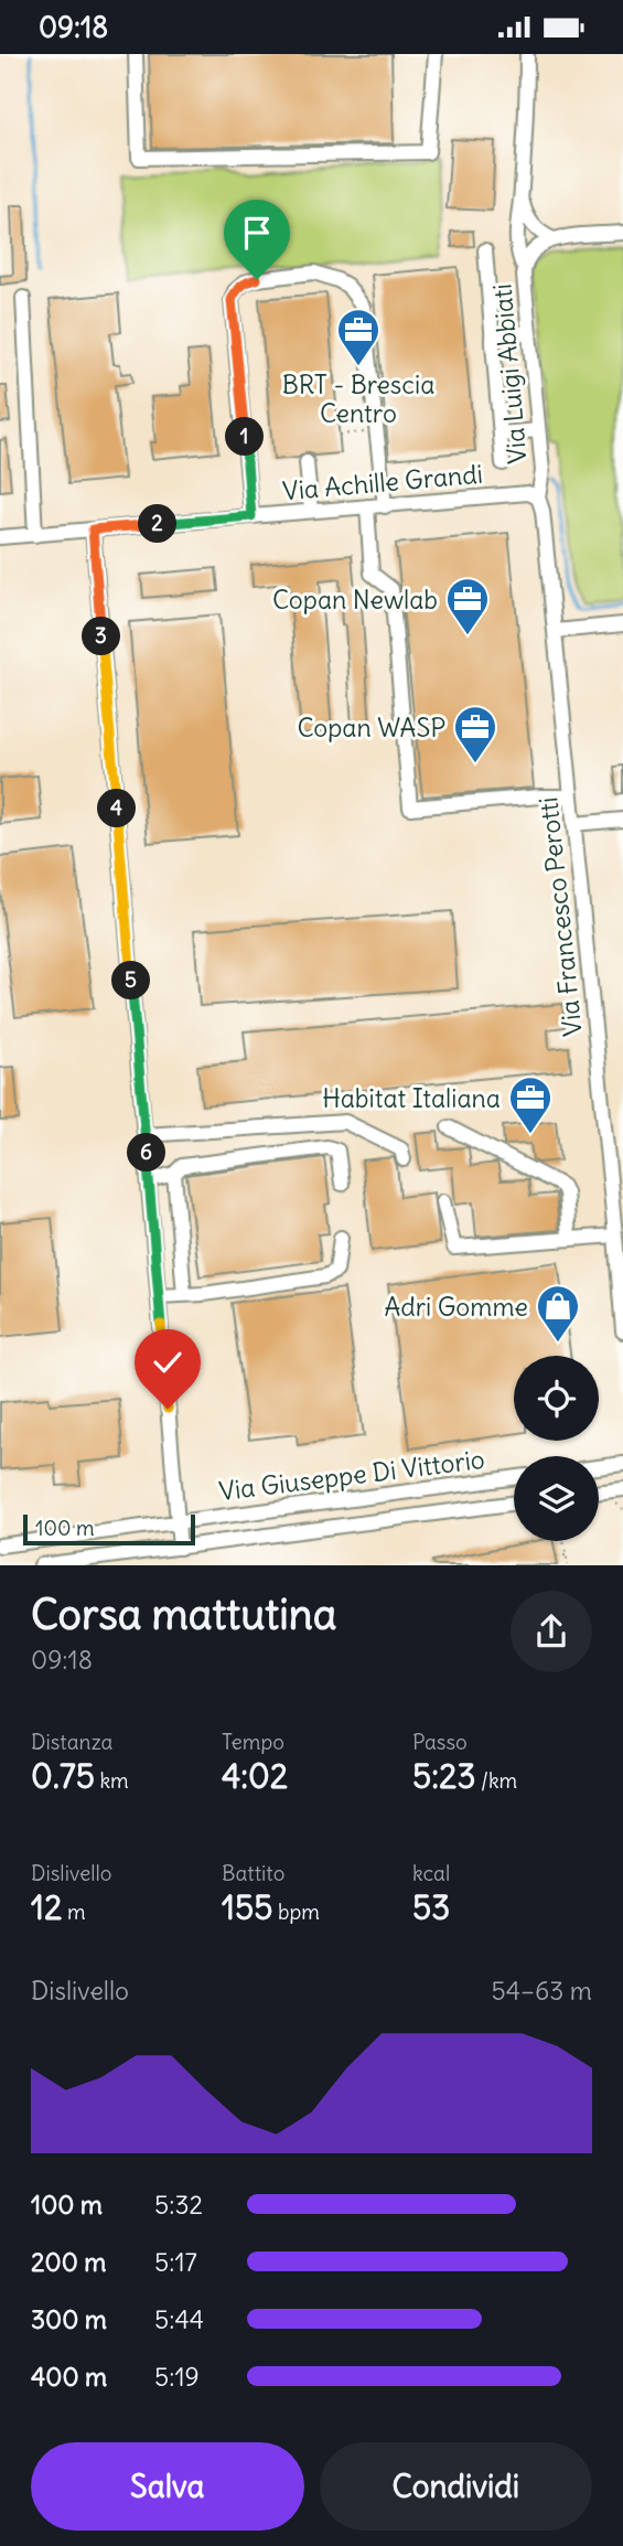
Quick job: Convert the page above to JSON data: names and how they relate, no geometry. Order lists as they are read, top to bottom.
{
  "streets": {
    "street": [
      "Via Luigi Abbiati",
      "Via Achille Grandi",
      "Via Francesco Perotti",
      "Via Giuseppe Di Vittorio"
    ]
  },
  "crossings": [
    ["Via Luigi Abbiati", "Via Achille Grandi"],
    ["Via Luigi Abbiati", "Via Francesco Perotti"],
    ["Via Achille Grandi", "Via Francesco Perotti"]
  ],
  "places": {
    "office": [
      "BRT - Brescia Centro",
      "Copan Newlab",
      "Copan WASP",
      "Habitat Italiana"
    ],
    "shop": ["Adri Gomme"]
  },
  "scale_bar": "100 m",
  "page": {
    "status": "09:18",
    "pins": [
      "1",
      "2",
      "3",
      "4",
      "5",
      "6"
    ],
    "scale": "100 m",
    "heading": ["Corsa mattutina", "09:18"],
    "stats": [
      ["Distanza", "0.75 km"],
      ["Tempo", "4:02"],
      ["Passo", "5:23 /km"],
      ["Dislivello", "12 m"],
      ["Battito", "155 bpm"],
      ["kcal", "53"]
    ],
    "chart": ["Dislivello", "54–63 m"],
    "list": [
      {
        "name": "100 m",
        "note": "5:32"
      },
      {
        "name": "200 m",
        "note": "5:17"
      },
      {
        "name": "300 m",
        "note": "5:44"
      },
      {
        "name": "400 m",
        "note": "5:19"
      }
    ],
    "buttons": ["Salva", "Condividi"]
  }
}
